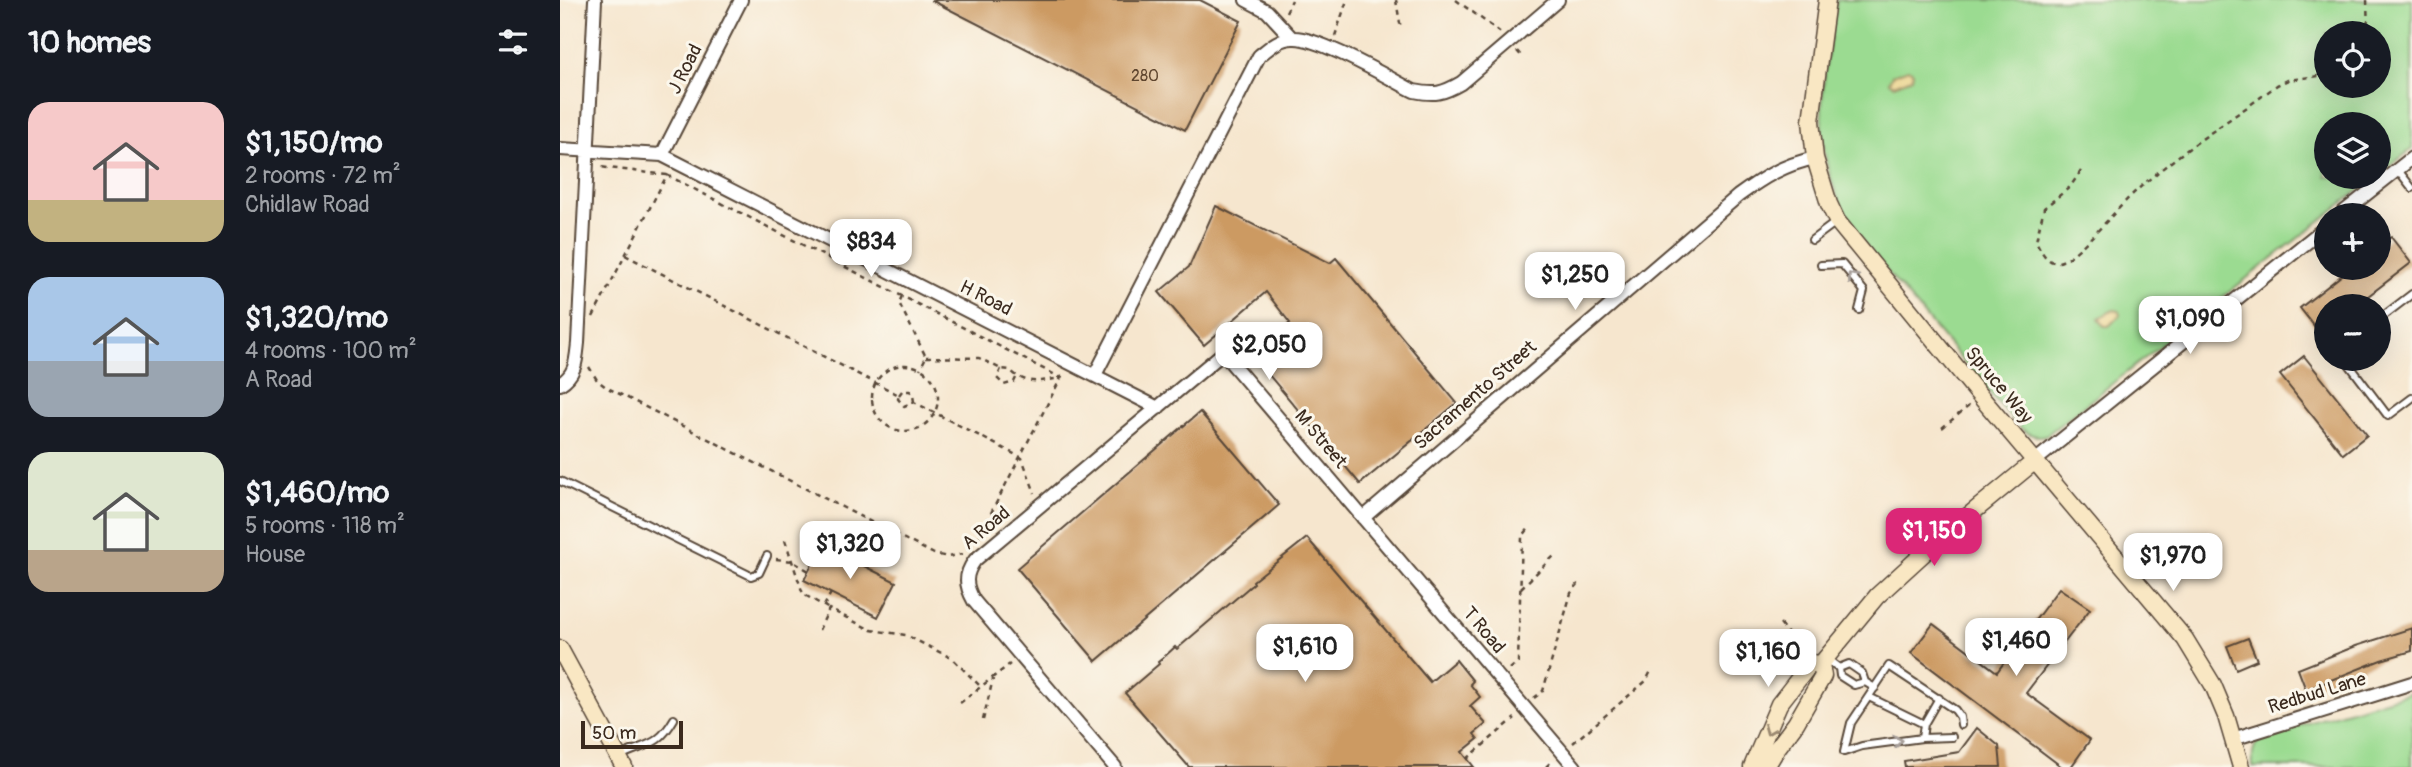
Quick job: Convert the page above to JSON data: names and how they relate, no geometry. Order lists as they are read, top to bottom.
{
  "streets": {
    "street": [
      "J Road",
      "H Road",
      "Spruce Way",
      "Sacramento Street",
      "M Street",
      "A Road",
      "T Road",
      "Redbud Lane"
    ]
  },
  "crossings": [
    ["J Road", "H Road"],
    ["H Road", "M Street"],
    ["H Road", "A Road"],
    ["Spruce Way", "Sacramento Street"],
    ["Spruce Way", "Redbud Lane"],
    ["Sacramento Street", "M Street"],
    ["Sacramento Street", "T Road"],
    ["M Street", "A Road"],
    ["M Street", "T Road"]
  ],
  "house_numbers": ["280"],
  "scale_bar": "50 m",
  "page": {
    "heading": "10 homes",
    "map_buttons": ["+", "−"],
    "list": [
      {
        "name": "$1,150/mo",
        "note": "2 rooms · 72 m² · Chidlaw Road"
      },
      {
        "name": "$1,320/mo",
        "note": "4 rooms · 100 m² · A Road"
      },
      {
        "name": "$1,460/mo",
        "note": "5 rooms · 118 m² · House"
      }
    ],
    "price": [
      "$834",
      "$1,250",
      "$1,090",
      "$2,050",
      "$1,150",
      "$1,320",
      "$1,970",
      "$1,460",
      "$1,610",
      "$1,160"
    ],
    "scale": "50 m"
  }
}
